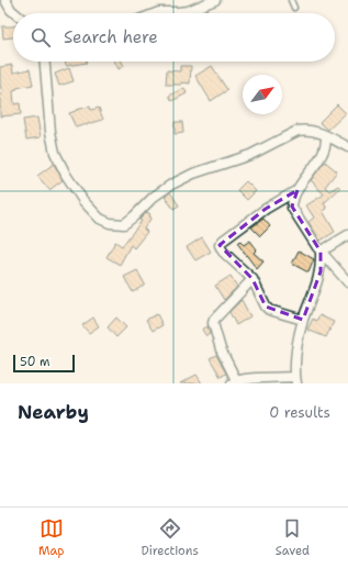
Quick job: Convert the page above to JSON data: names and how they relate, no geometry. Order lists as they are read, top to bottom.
{
  "scale_bar": "50 m",
  "north": "top right",
  "page": {
    "search": "Search here",
    "scale": "50 m",
    "heading": ["Nearby", "0 results"],
    "nav": ["Map", "Directions", "Saved"]
  }
}
